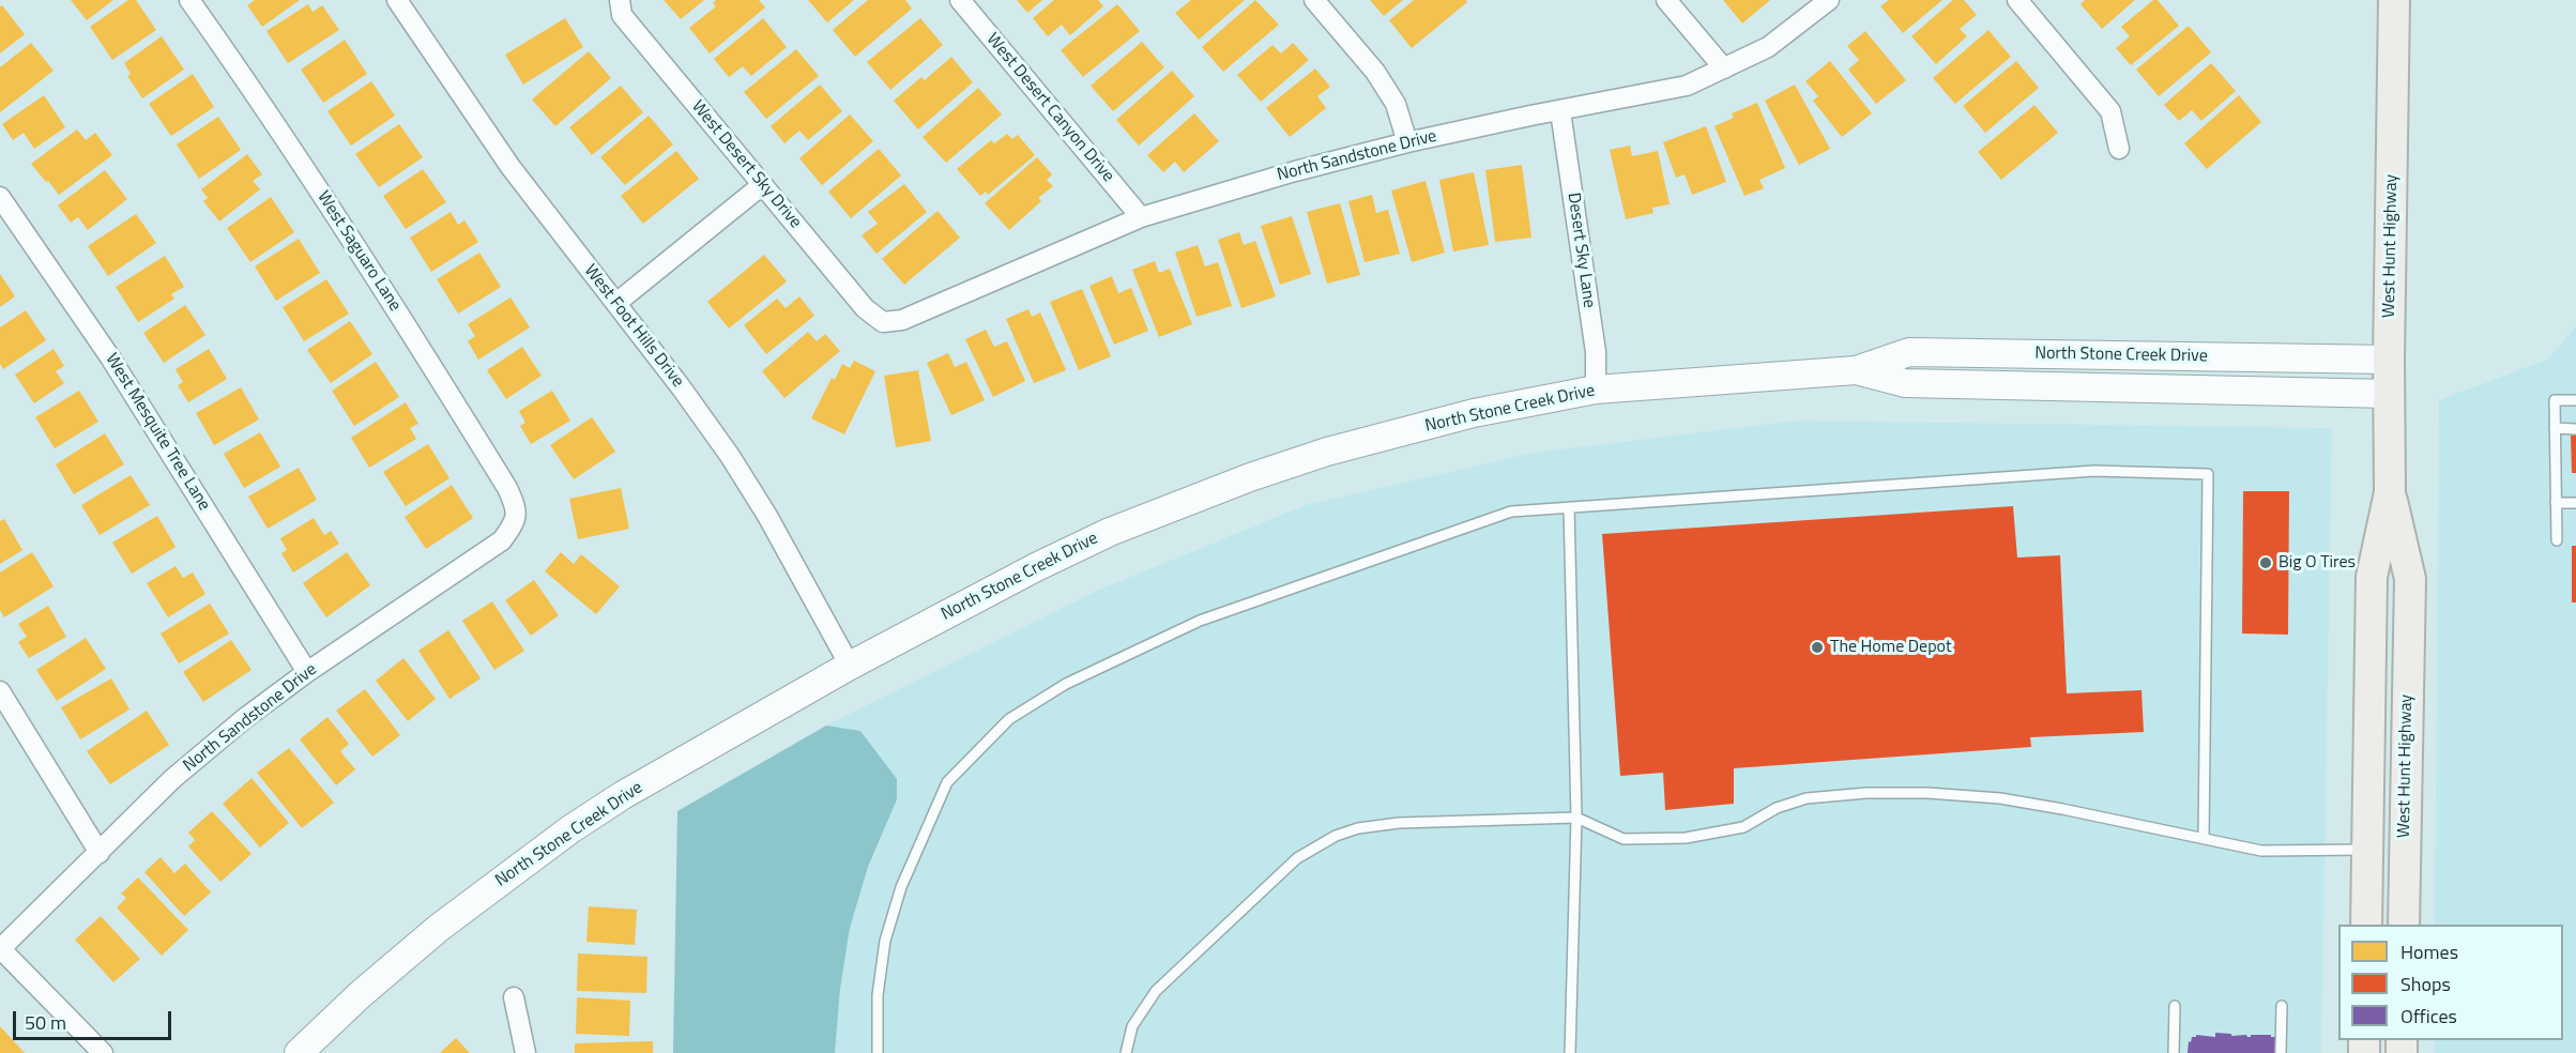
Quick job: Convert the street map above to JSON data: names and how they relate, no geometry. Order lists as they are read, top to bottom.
{
  "streets": {
    "main road": ["West Hunt Highway"],
    "street": [
      "West Desert Canyon Drive",
      "North Sandstone Drive",
      "West Desert Sky Drive",
      "Desert Sky Lane",
      "West Saguaro Lane",
      "West Foot Hills Drive",
      "North Stone Creek Drive",
      "West Mesquite Tree Lane"
    ]
  },
  "crossings": [
    ["West Desert Canyon Drive", "North Sandstone Drive"],
    ["North Sandstone Drive", "West Desert Sky Drive"],
    ["North Sandstone Drive", "Desert Sky Lane"],
    ["North Sandstone Drive", "West Saguaro Lane"],
    ["North Sandstone Drive", "West Mesquite Tree Lane"],
    ["West Hunt Highway", "North Stone Creek Drive"],
    ["Desert Sky Lane", "North Stone Creek Drive"],
    ["West Foot Hills Drive", "North Stone Creek Drive"]
  ],
  "places": ["Big O Tires", "The Home Depot"],
  "legend": ["Homes", "Shops", "Offices"],
  "scale_bar": "50 m"
}
